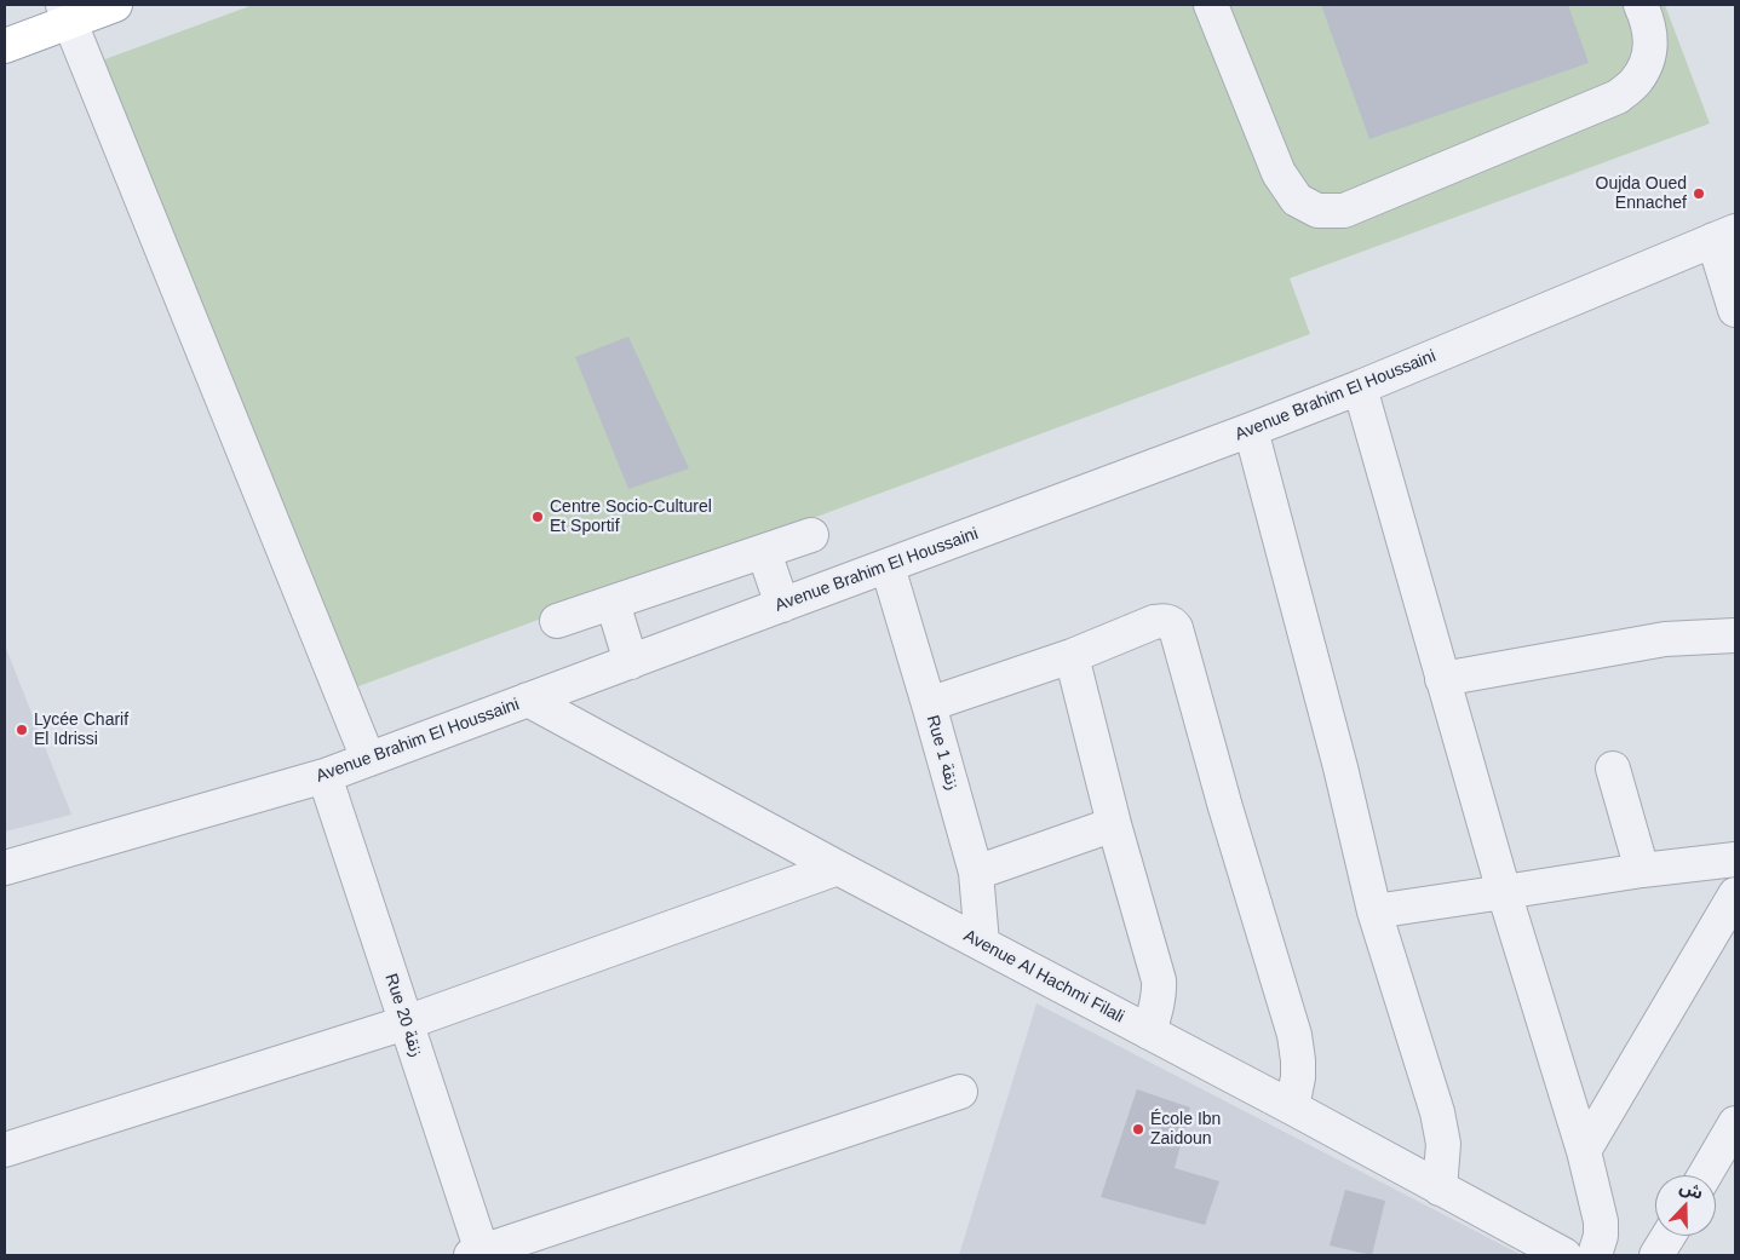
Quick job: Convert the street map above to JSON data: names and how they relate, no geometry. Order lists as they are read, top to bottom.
{
  "streets": {
    "street": [
      "Avenue Brahim El Houssaini",
      "Rue 1 زنقة",
      "Avenue Al Hachmi Filali",
      "Rue 20 زنقة"
    ]
  },
  "crossings": [
    ["Avenue Brahim El Houssaini", "Rue 1 زنقة"],
    ["Avenue Brahim El Houssaini", "Avenue Al Hachmi Filali"],
    ["Avenue Brahim El Houssaini", "Rue 20 زنقة"],
    ["Rue 1 زنقة", "Avenue Al Hachmi Filali"]
  ],
  "places": [
    "Oujda Oued Ennachef",
    "Centre Socio-Culturel Et Sportif",
    "Lycée Charif El Idrissi",
    "École Ibn Zaidoun"
  ],
  "north": "top"
}
